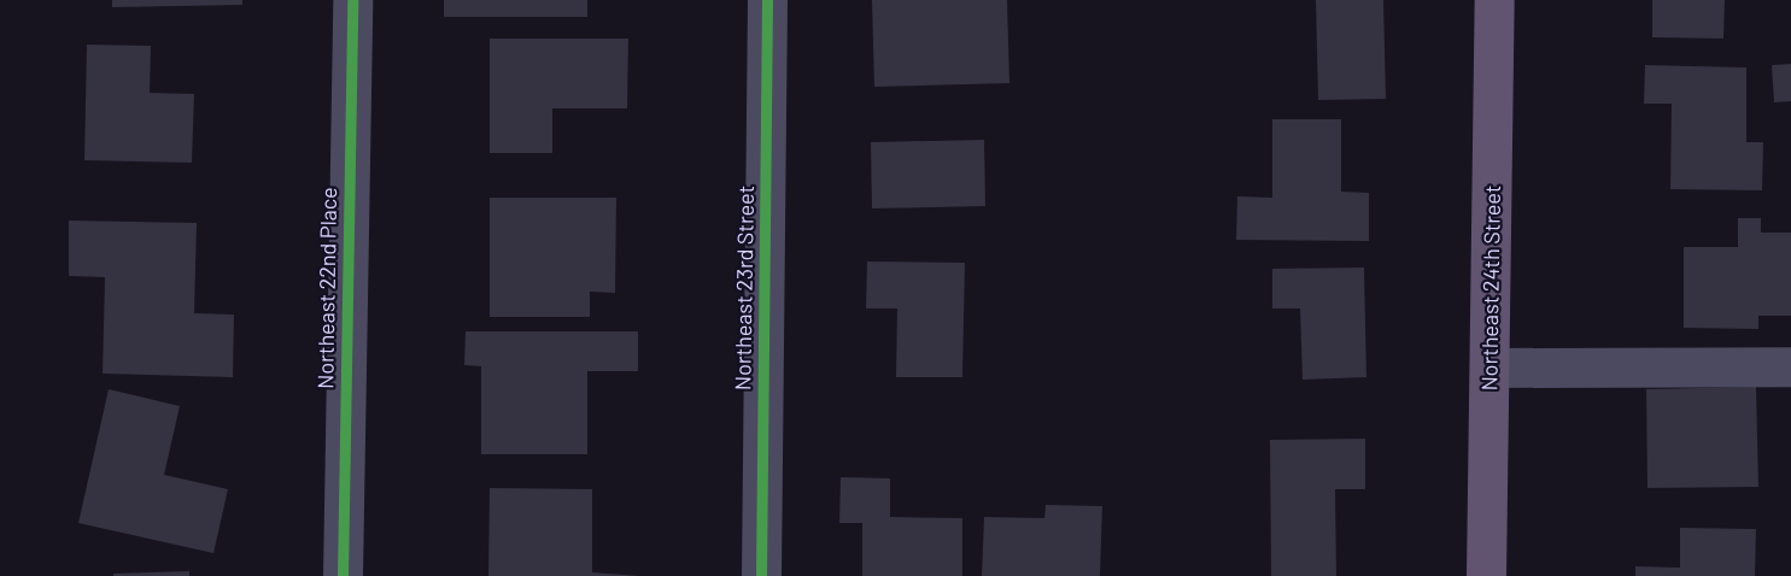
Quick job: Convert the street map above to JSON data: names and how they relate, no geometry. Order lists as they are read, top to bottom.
{
  "streets": {
    "main road": ["Northeast 24th Street"],
    "street": ["Northeast 22nd Place", "Northeast 23rd Street"]
  }
}
